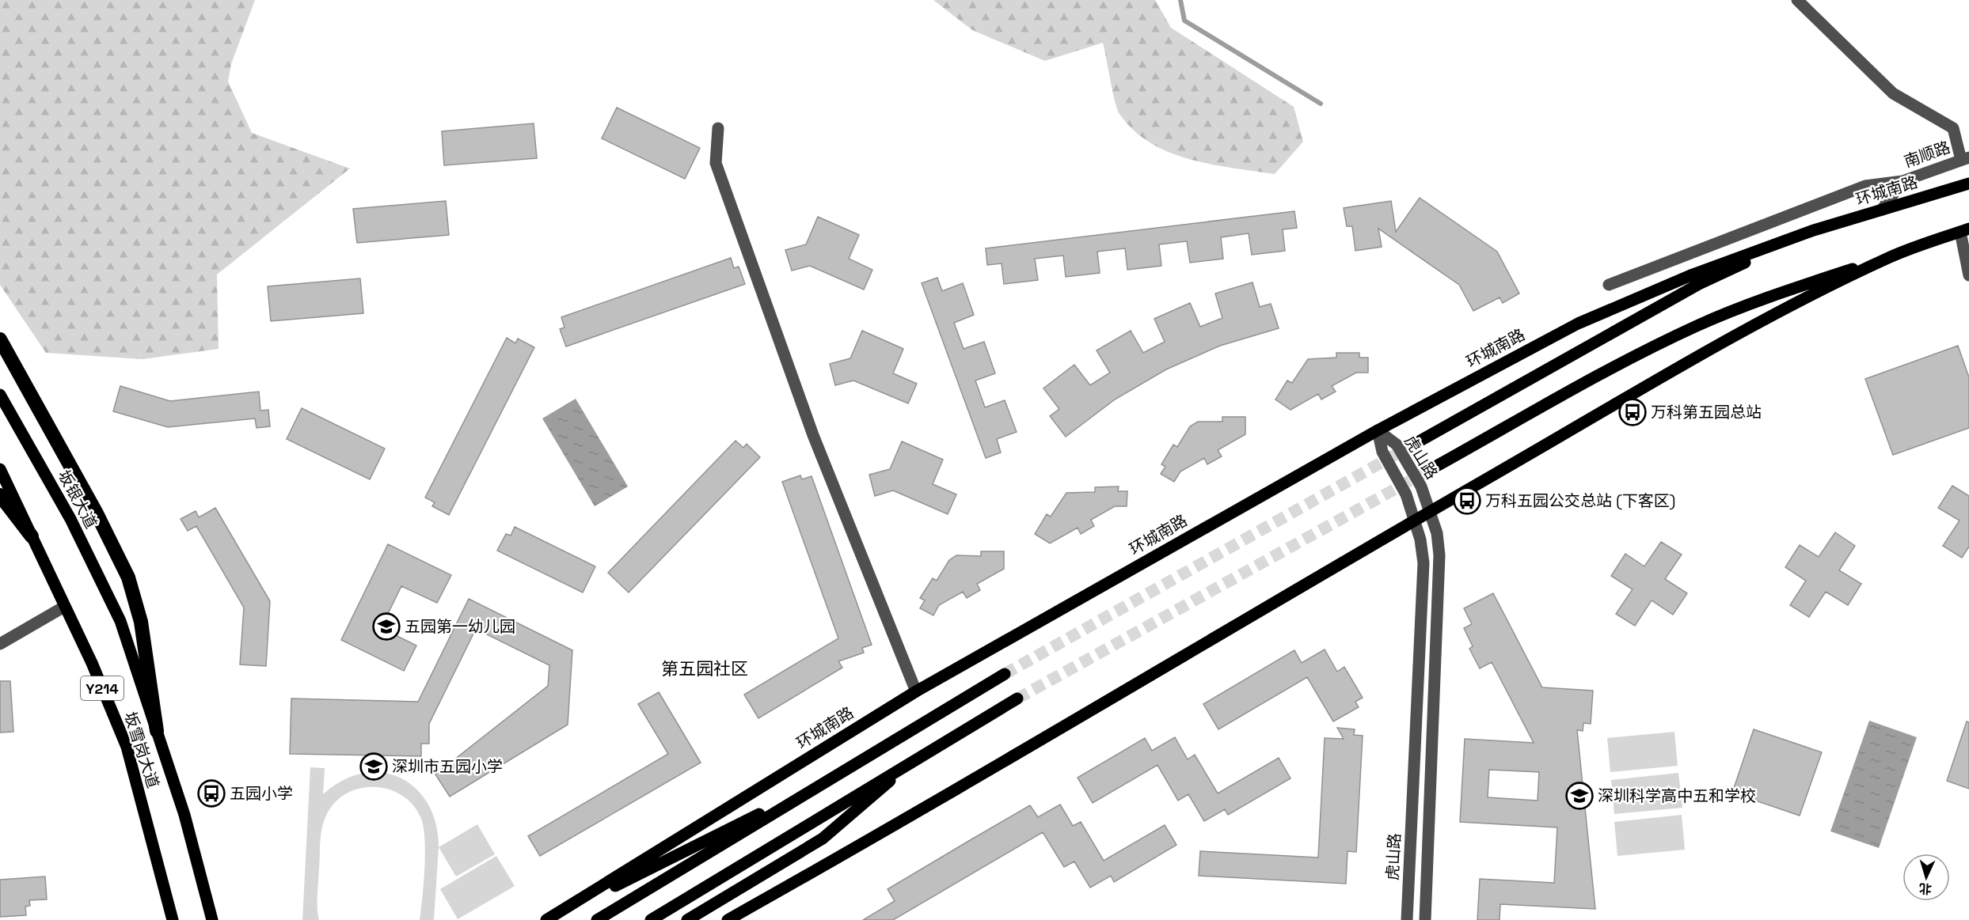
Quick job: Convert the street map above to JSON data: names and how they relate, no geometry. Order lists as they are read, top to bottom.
{
  "streets": {
    "main road": [
      "环城南路",
      "坂银大道",
      "Y214",
      "坂雪岗大道"
    ],
    "street": ["南顺路", "虎山路"]
  },
  "crossings": [
    ["南顺路", "环城南路"],
    ["环城南路", "虎山路"],
    ["坂银大道", "坂雪岗大道"]
  ],
  "districts": ["第五园社区"],
  "places": {
    "bus stop": ["万科第五园总站", "万科五园公交总站 (下客区)", "五园小学"],
    "school or university": ["五园第一幼儿园", "深圳市五园小学", "深圳科学高中五和学校"]
  },
  "north": "bottom"
}
